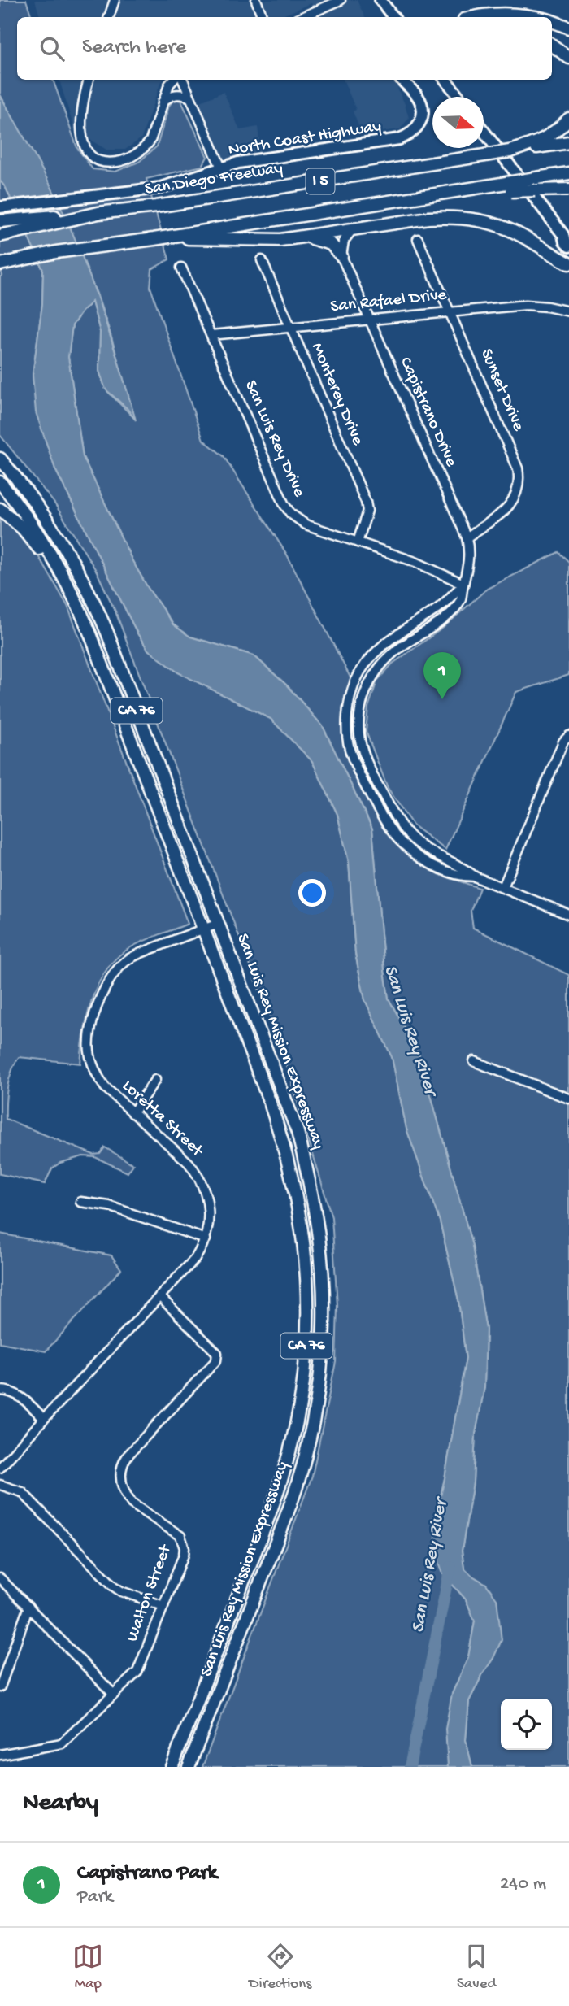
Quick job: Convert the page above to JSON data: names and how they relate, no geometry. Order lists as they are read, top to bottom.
{
  "streets": {
    "highway": [
      "San Diego Freeway",
      "I 5",
      "CA 76",
      "San Luis Rey Mission Expressway"
    ],
    "main road": ["North Coast Highway"],
    "street": [
      "San Rafael Drive",
      "Sunset Drive",
      "Monterey Drive",
      "Capistrano Drive",
      "San Luis Rey Drive",
      "Loretta Street",
      "Walton Street"
    ]
  },
  "crossings": [
    ["San Rafael Drive", "Sunset Drive"],
    ["San Rafael Drive", "Monterey Drive"],
    ["San Rafael Drive", "Capistrano Drive"],
    ["San Rafael Drive", "San Luis Rey Drive"],
    ["Sunset Drive", "Capistrano Drive"],
    ["Monterey Drive", "San Luis Rey Drive"],
    ["Capistrano Drive", "San Luis Rey Drive"],
    ["CA 76", "San Luis Rey Mission Expressway"],
    ["San Luis Rey Mission Expressway", "Loretta Street"],
    ["Loretta Street", "Walton Street"]
  ],
  "water": ["San Luis Rey River"],
  "north": "right",
  "page": {
    "search": "Search here",
    "pins": "1",
    "heading": "Nearby",
    "list": [
      {
        "mark": "1",
        "name": "Capistrano Park",
        "note": "Park",
        "value": "240 m"
      }
    ],
    "nav": ["Map", "Directions", "Saved"]
  }
}
